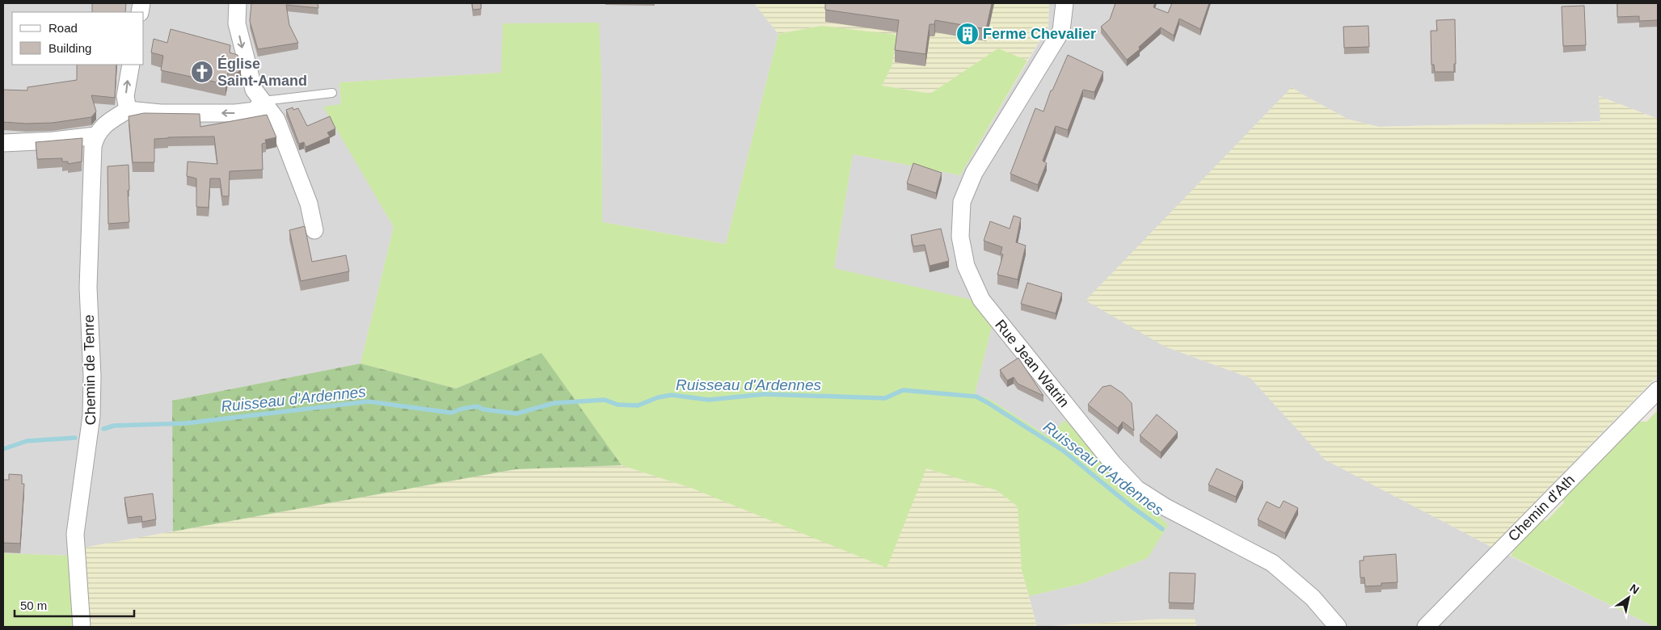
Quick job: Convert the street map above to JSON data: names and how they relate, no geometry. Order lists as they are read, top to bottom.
{
  "streets": {
    "street": ["Rue Jean Watrin", "Chemin de Tenre", "Chemin d'Ath"]
  },
  "water": ["Ruisseau d'Ardennes"],
  "places": {
    "building": ["Ferme Chevalier"],
    "church": ["Église Saint-Amand"]
  },
  "legend": ["Road", "Building"],
  "scale_bar": "50 m",
  "north": "top right"
}
